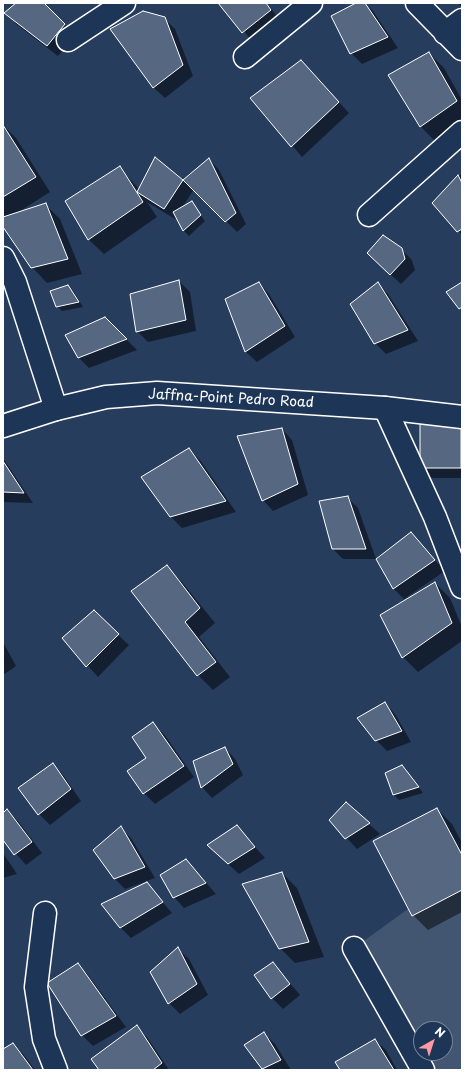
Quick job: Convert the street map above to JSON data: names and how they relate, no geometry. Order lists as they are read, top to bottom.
{
  "streets": {
    "street": ["Jaffna-Point Pedro Road"]
  },
  "north": "top right"
}
